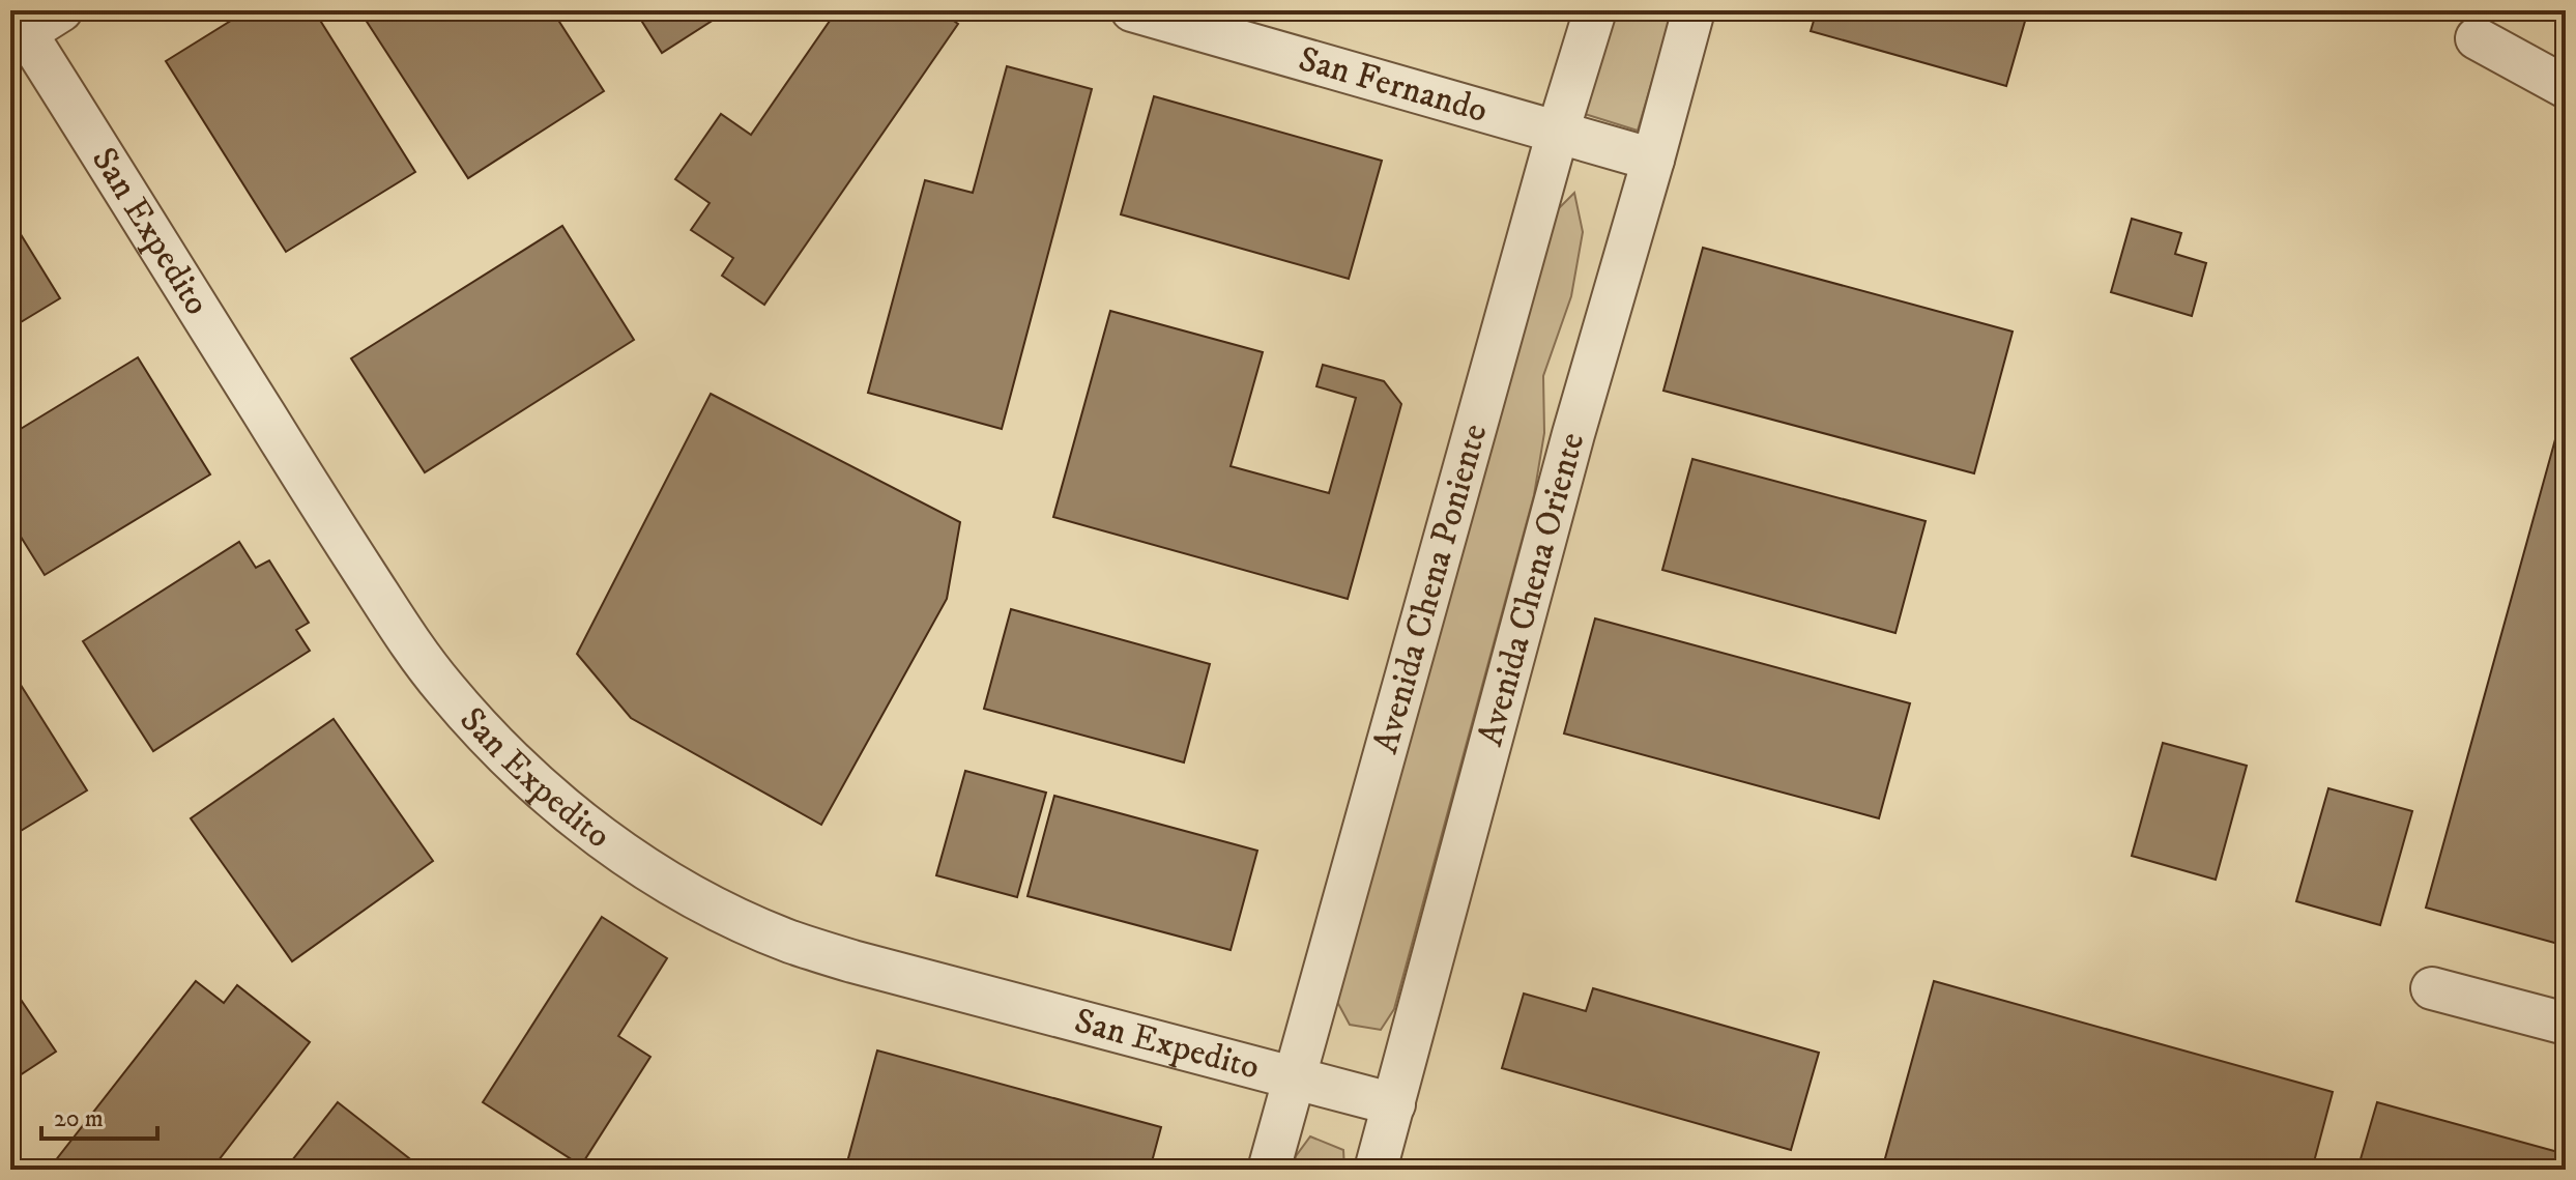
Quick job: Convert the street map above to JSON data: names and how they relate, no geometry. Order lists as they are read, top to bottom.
{
  "streets": {
    "street": [
      "San Fernando",
      "San Expedito",
      "Avenida Chena Poniente",
      "Avenida Chena Oriente"
    ]
  },
  "crossings": [
    ["San Fernando", "Avenida Chena Poniente"],
    ["San Fernando", "Avenida Chena Oriente"],
    ["San Expedito", "Avenida Chena Poniente"],
    ["San Expedito", "Avenida Chena Oriente"]
  ],
  "scale_bar": "20 m"
}
